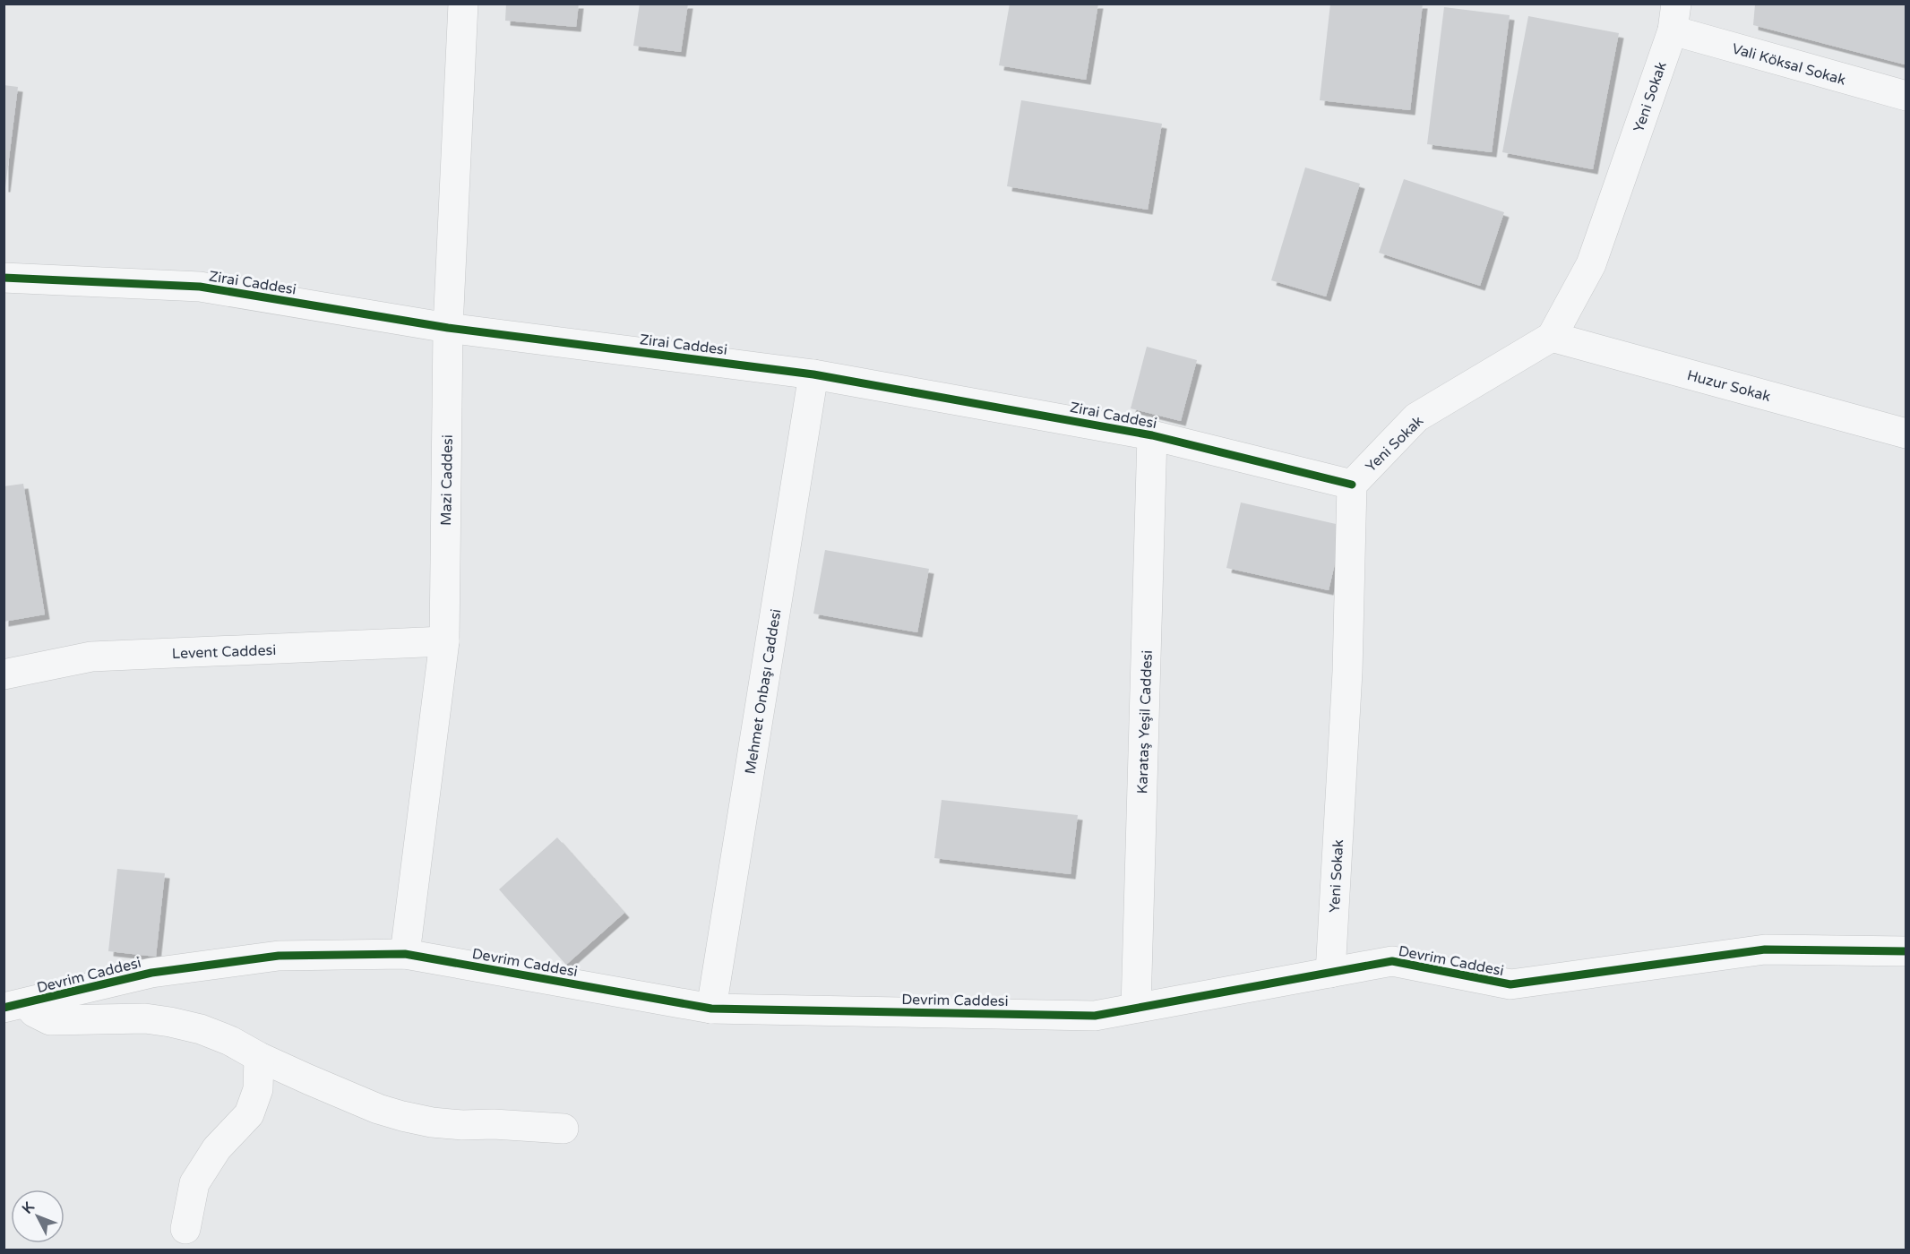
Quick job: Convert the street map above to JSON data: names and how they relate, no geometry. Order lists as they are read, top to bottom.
{
  "streets": {
    "street": [
      "Vali Köksal Sokak",
      "Yeni Sokak",
      "Zirai Caddesi",
      "Huzur Sokak",
      "Mazi Caddesi",
      "Levent Caddesi",
      "Mehmet Onbaşı Caddesi",
      "Karataş Yeşil Caddesi",
      "Devrim Caddesi"
    ]
  },
  "crossings": [
    ["Vali Köksal Sokak", "Yeni Sokak"],
    ["Yeni Sokak", "Zirai Caddesi"],
    ["Yeni Sokak", "Huzur Sokak"],
    ["Yeni Sokak", "Devrim Caddesi"],
    ["Zirai Caddesi", "Mazi Caddesi"],
    ["Zirai Caddesi", "Mehmet Onbaşı Caddesi"],
    ["Zirai Caddesi", "Karataş Yeşil Caddesi"],
    ["Mazi Caddesi", "Levent Caddesi"],
    ["Mazi Caddesi", "Devrim Caddesi"],
    ["Mehmet Onbaşı Caddesi", "Devrim Caddesi"],
    ["Karataş Yeşil Caddesi", "Devrim Caddesi"]
  ],
  "north": "top left"
}
